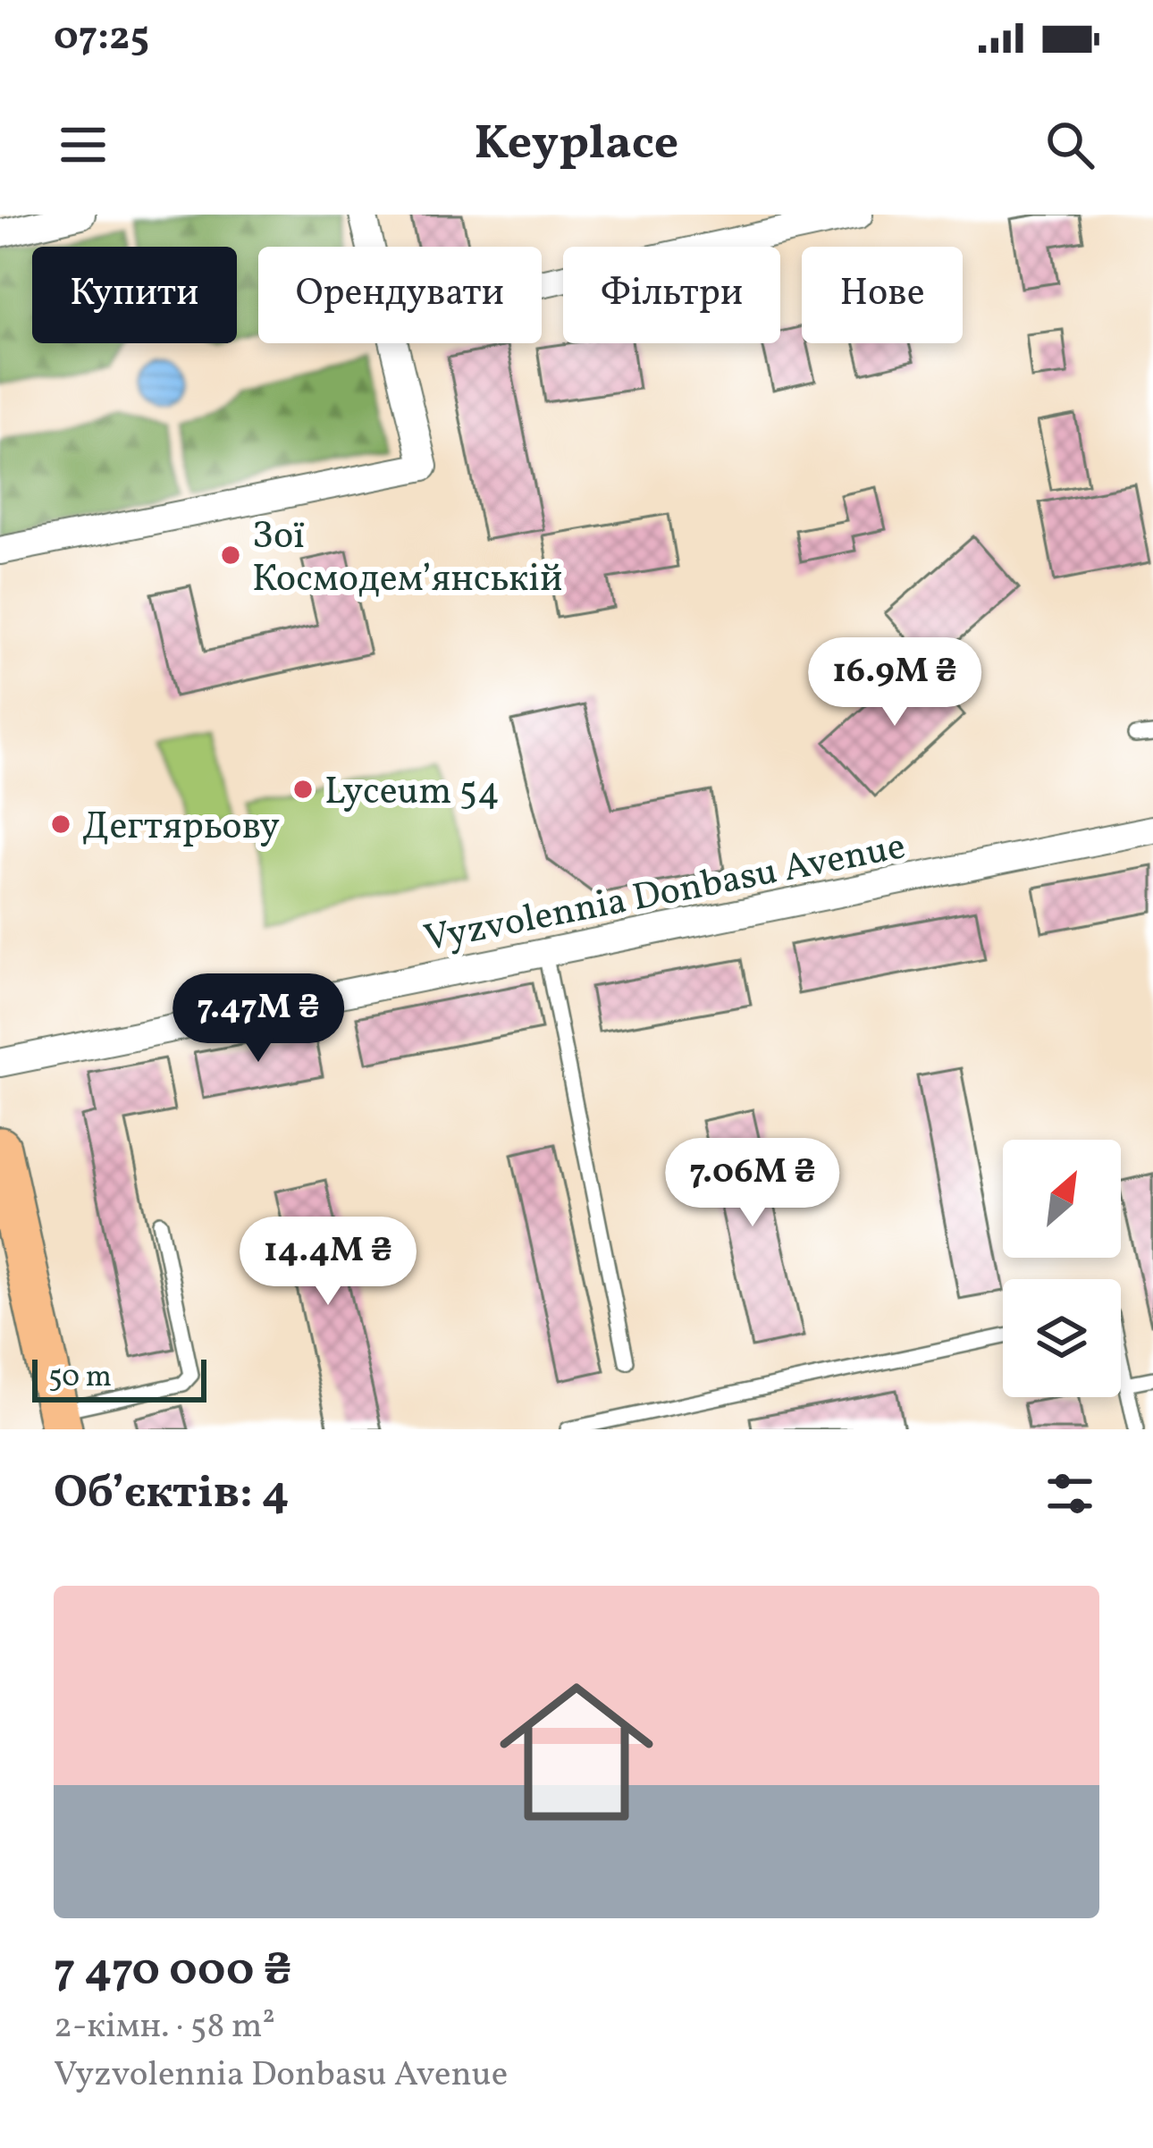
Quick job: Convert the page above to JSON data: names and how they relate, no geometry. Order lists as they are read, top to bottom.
{
  "streets": {
    "street": ["Vyzvolennia Donbasu Avenue"]
  },
  "places": ["Зої Космодем’янській", "Lyceum 54", "Дегтярьову"],
  "scale_bar": "50 m",
  "north": "top right",
  "page": {
    "status": "07:25",
    "header": "Keyplace",
    "chip": [
      "Купити",
      "Орендувати",
      "Фільтри",
      "Нове"
    ],
    "price": [
      "16.9M ₴",
      "7.47M ₴",
      "7.06M ₴",
      "14.4M ₴"
    ],
    "scale": "50 m",
    "heading": "Об’єктів: 4",
    "list": [
      {
        "name": "7 470 000 ₴",
        "note": "2-кімн. · 58 m² · Vyzvolennia Donbasu Avenue"
      }
    ]
  }
}
